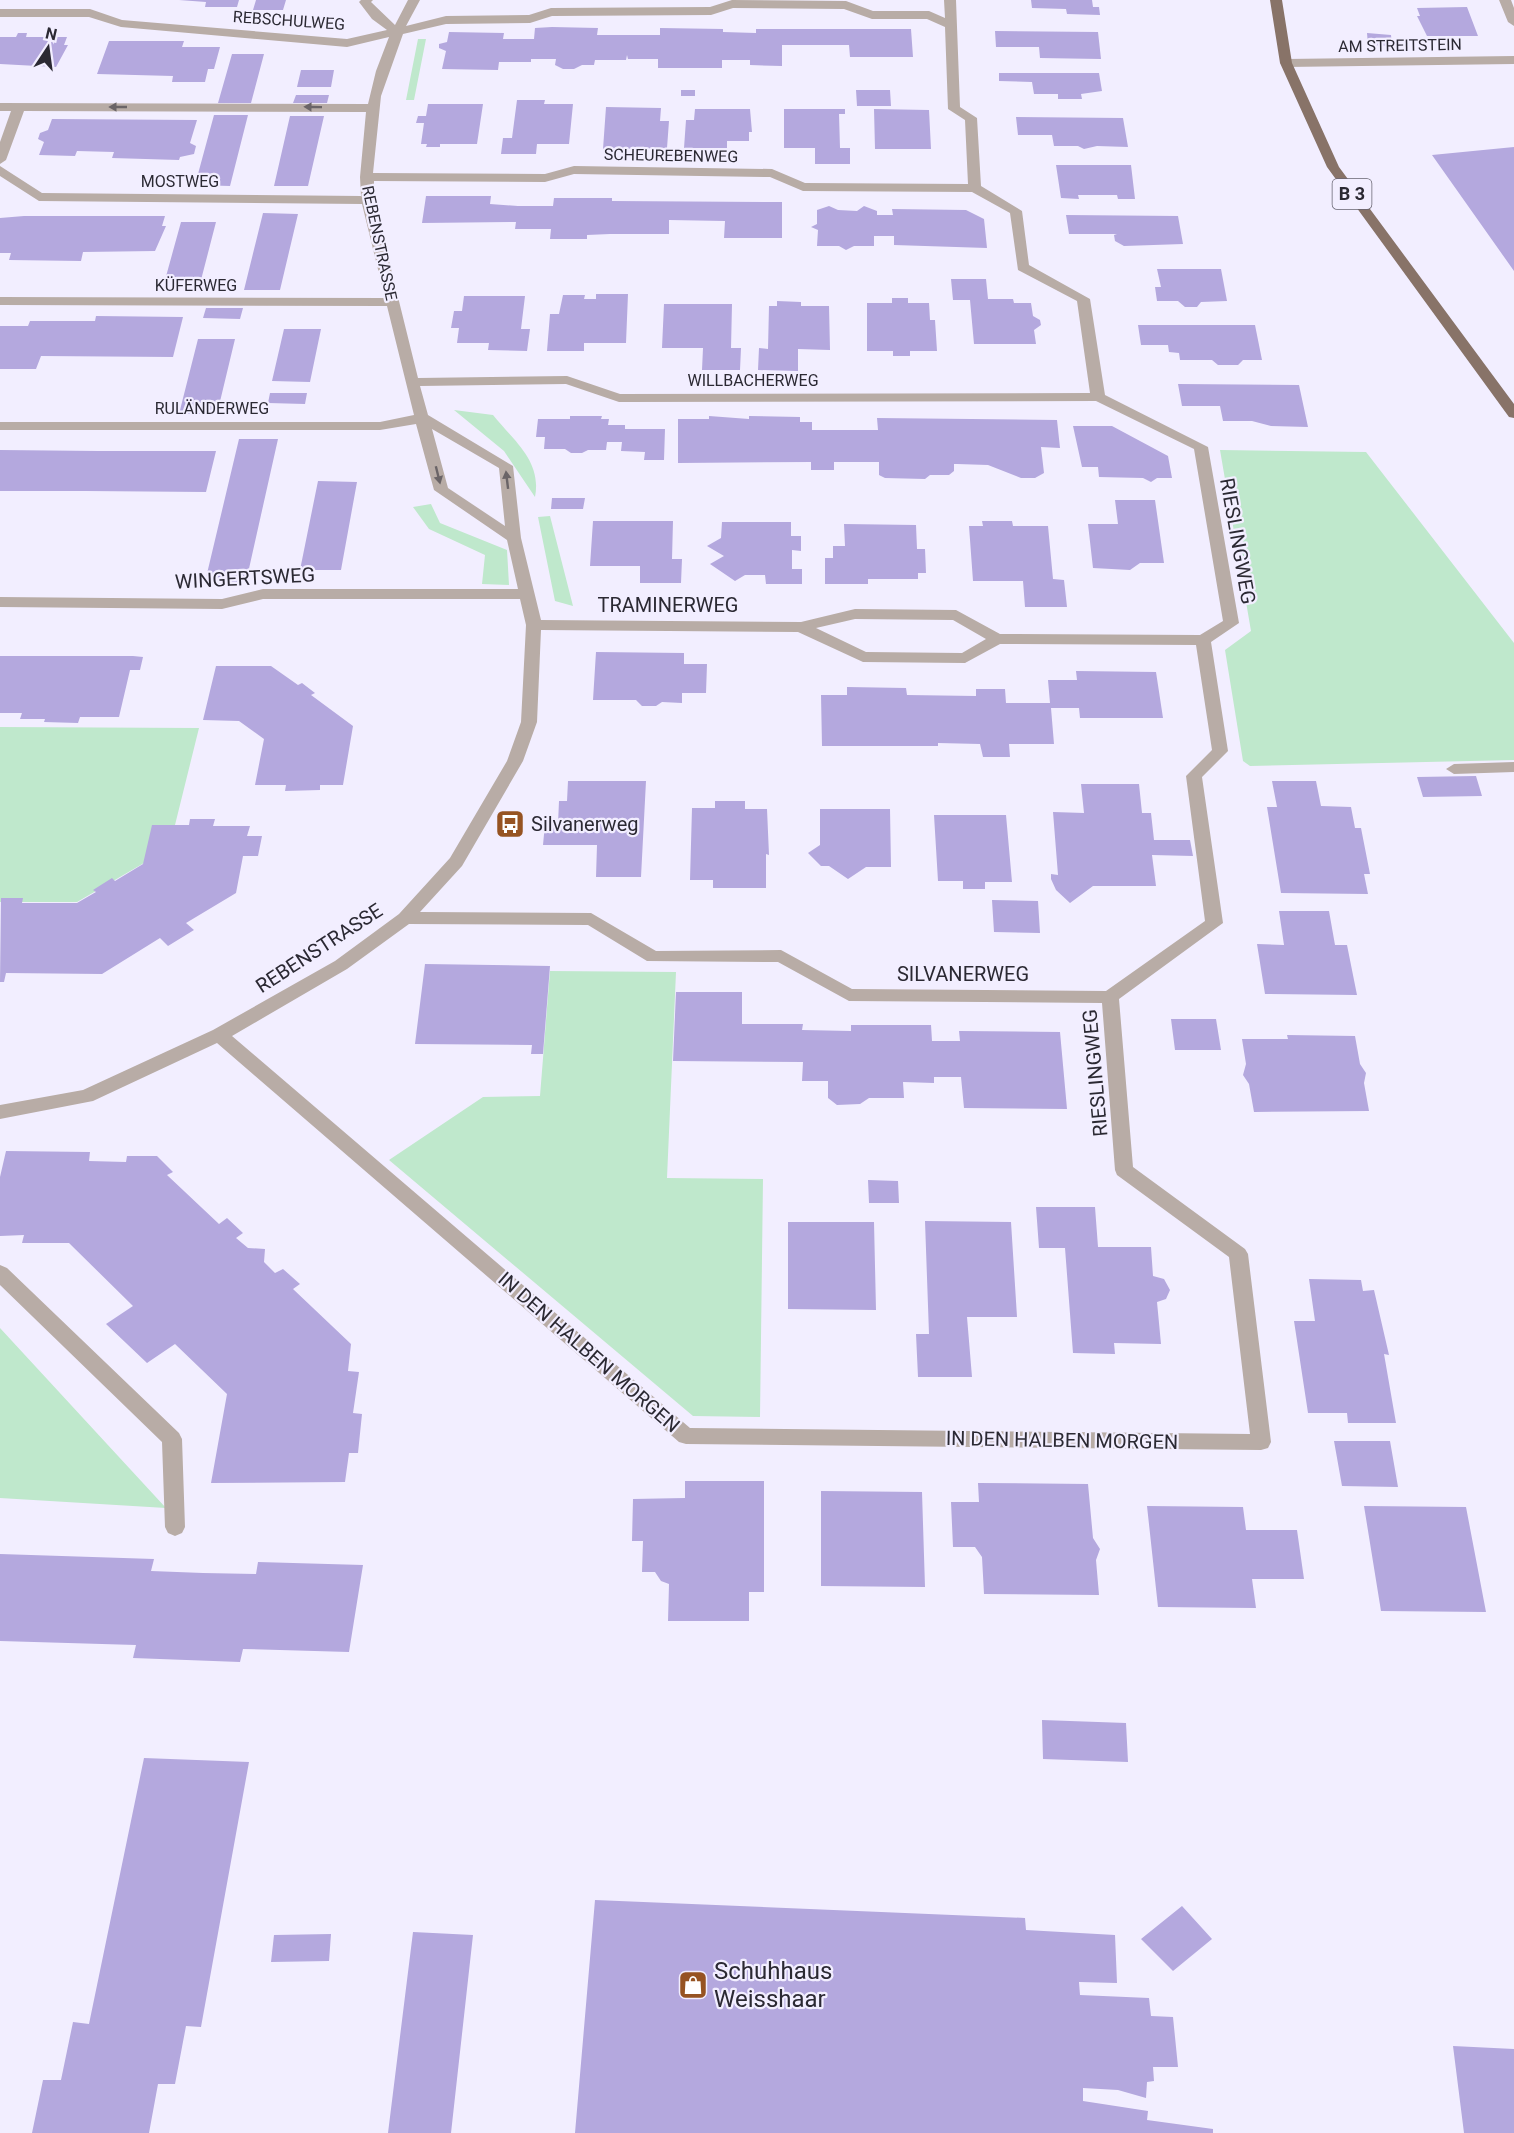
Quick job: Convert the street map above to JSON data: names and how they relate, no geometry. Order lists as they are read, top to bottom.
{
  "streets": {
    "main road": ["B 3"],
    "street": [
      "REBSCHULWEG",
      "AM STREITSTEIN",
      "SCHEUREBENWEG",
      "MOSTWEG",
      "REBENSTRASSE",
      "KÜFERWEG",
      "WILLBACHERWEG",
      "RULÄNDERWEG",
      "RIESLINGWEG",
      "WINGERTSWEG",
      "TRAMINERWEG",
      "SILVANERWEG",
      "IN DEN HALBEN MORGEN"
    ]
  },
  "crossings": [
    ["REBSCHULWEG", "REBENSTRASSE"],
    ["AM STREITSTEIN", "B 3"],
    ["SCHEUREBENWEG", "REBENSTRASSE"],
    ["MOSTWEG", "REBENSTRASSE"],
    ["REBENSTRASSE", "KÜFERWEG"],
    ["REBENSTRASSE", "WILLBACHERWEG"],
    ["REBENSTRASSE", "RULÄNDERWEG"],
    ["REBENSTRASSE", "WINGERTSWEG"],
    ["REBENSTRASSE", "TRAMINERWEG"],
    ["REBENSTRASSE", "SILVANERWEG"],
    ["REBENSTRASSE", "IN DEN HALBEN MORGEN"],
    ["WILLBACHERWEG", "RIESLINGWEG"],
    ["RIESLINGWEG", "SILVANERWEG"],
    ["RIESLINGWEG", "IN DEN HALBEN MORGEN"]
  ],
  "places": {
    "bus stop": ["Silvanerweg"],
    "shop": ["Schuhhaus Weisshaar"]
  },
  "north": "top"
}
